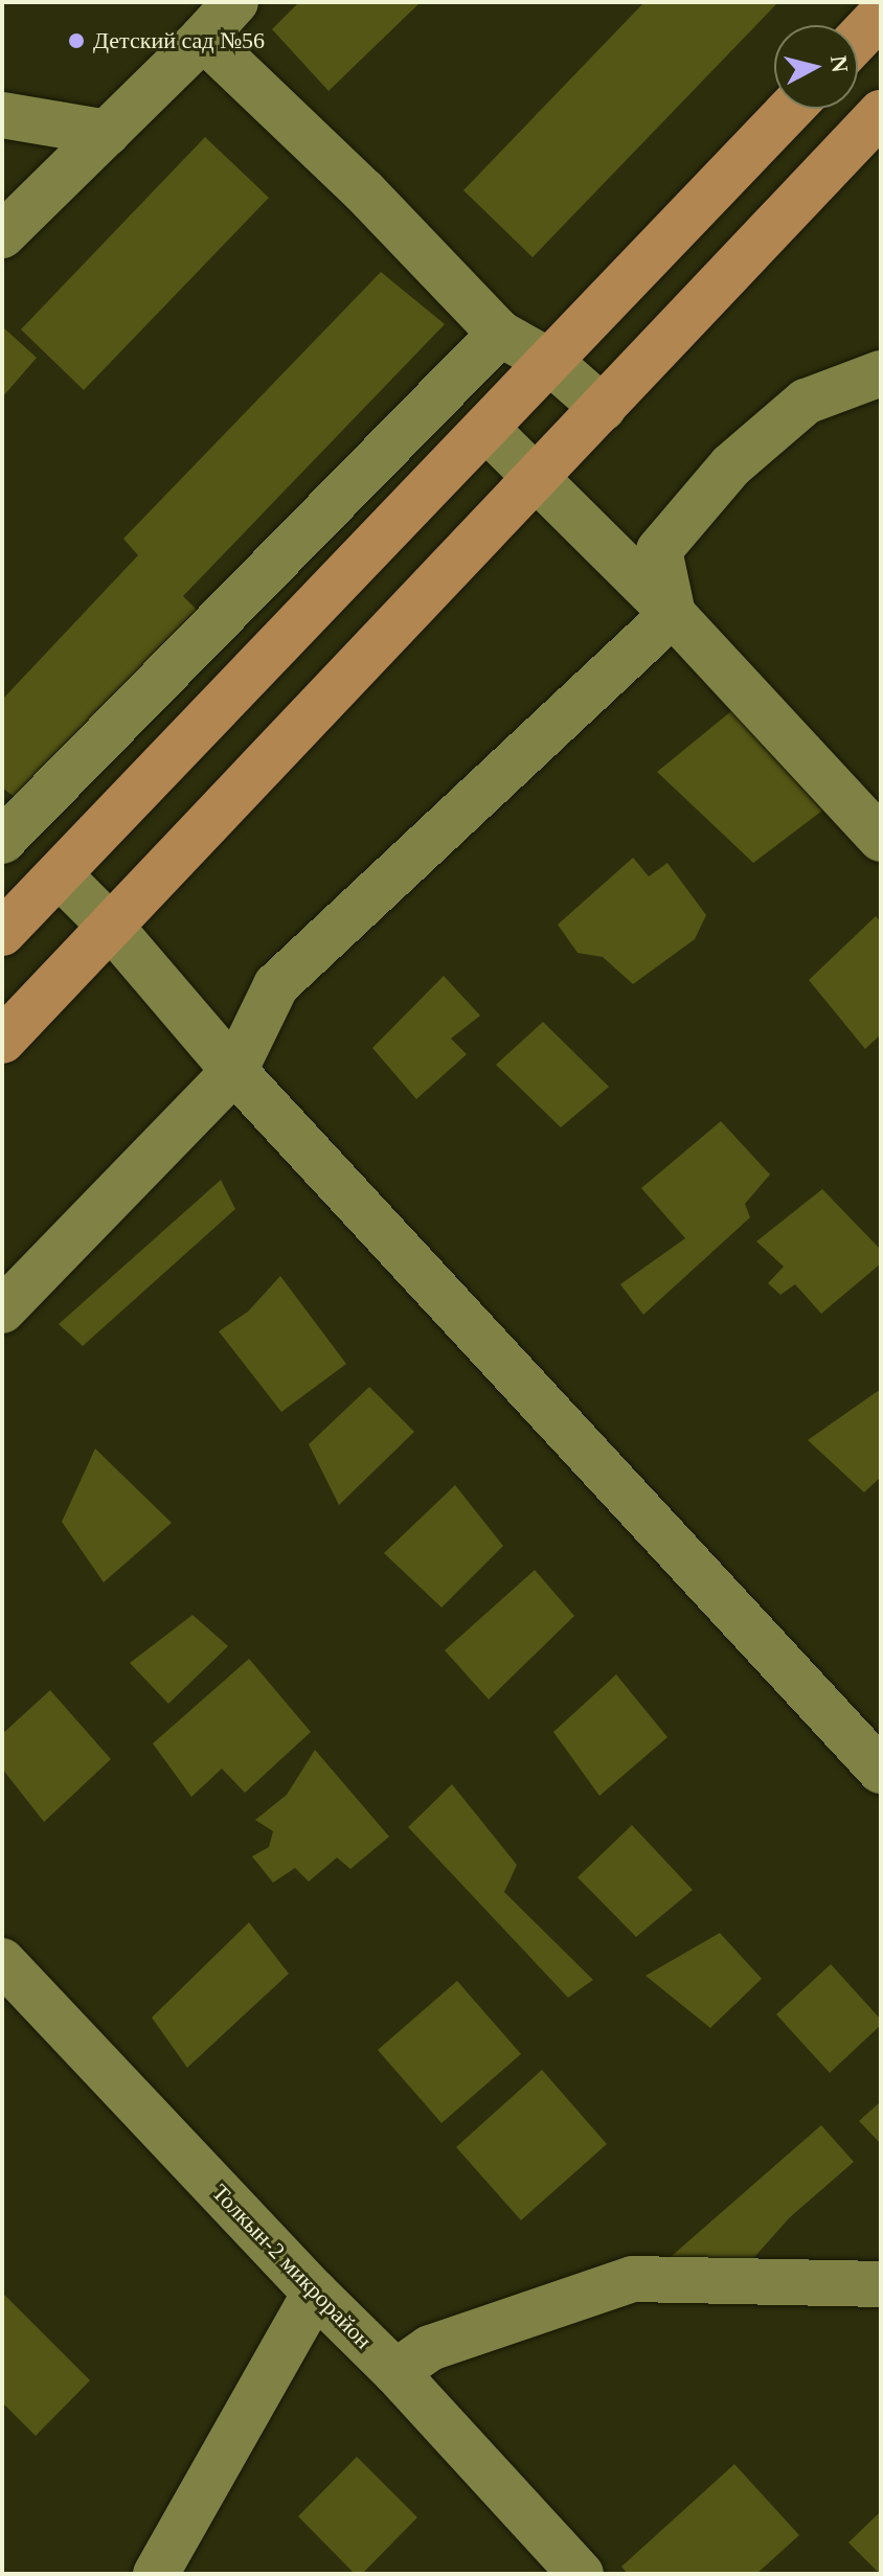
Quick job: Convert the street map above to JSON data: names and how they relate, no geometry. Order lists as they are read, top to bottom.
{
  "streets": {
    "street": ["Толкын-2 микрорайон"]
  },
  "places": ["Детский сад №56"],
  "north": "right"
}
